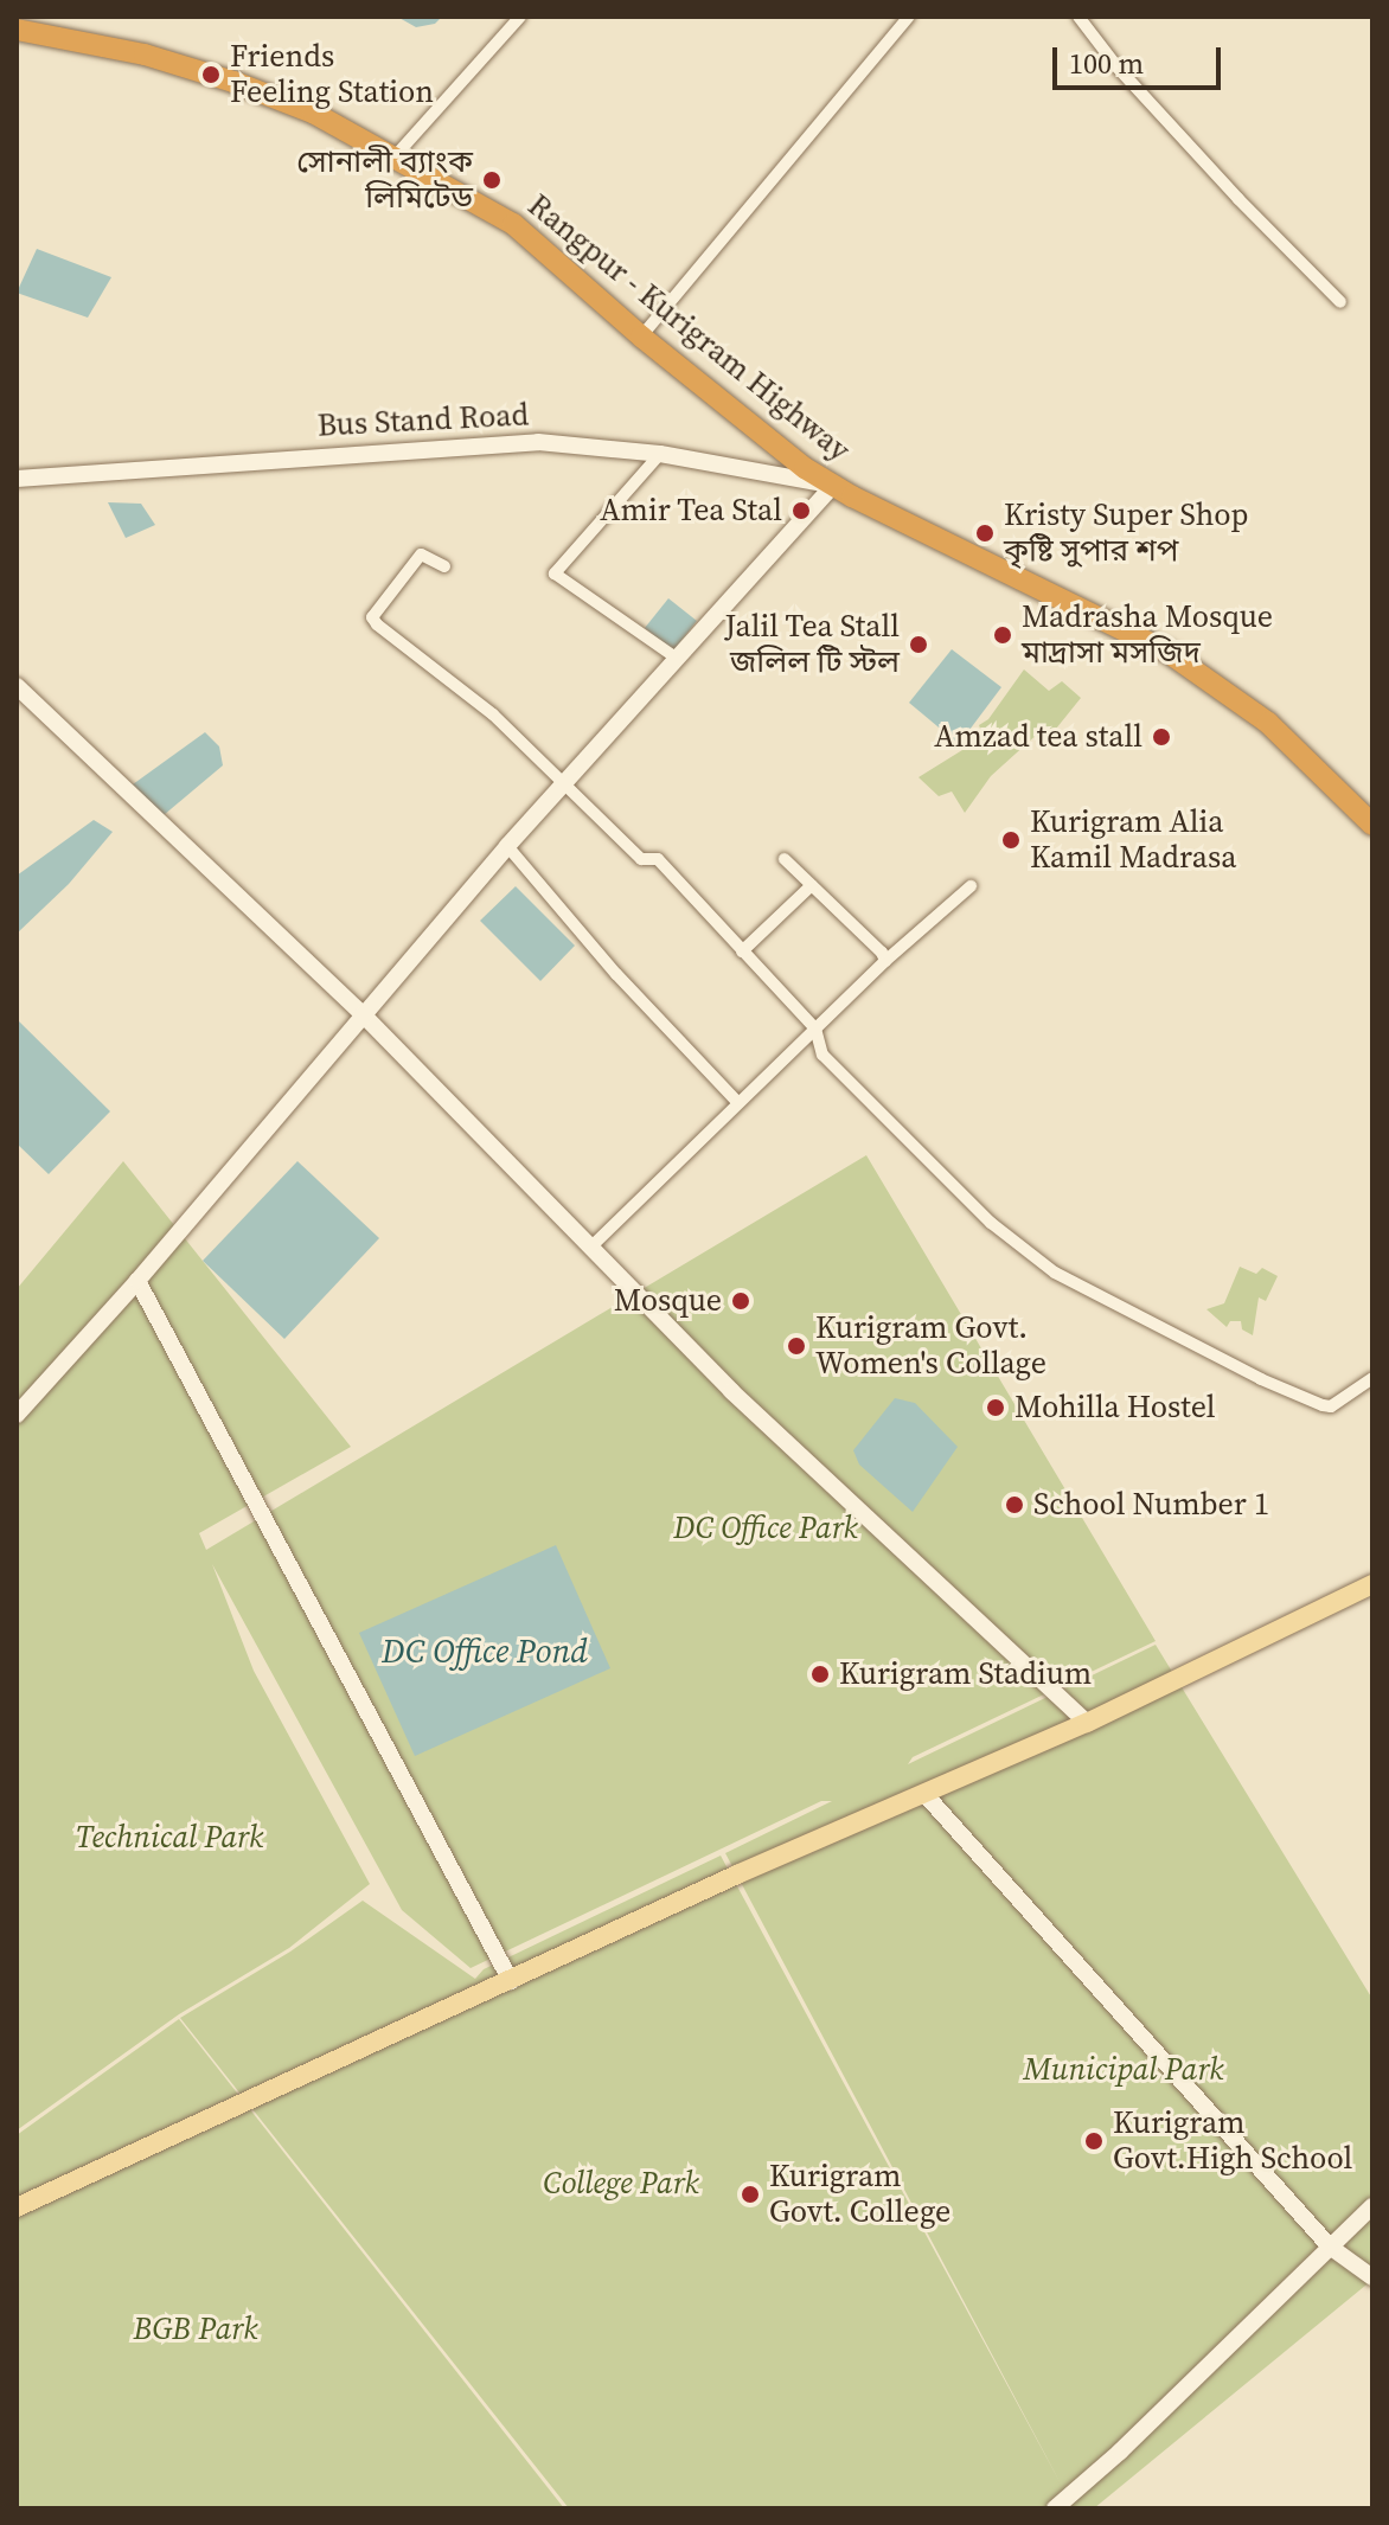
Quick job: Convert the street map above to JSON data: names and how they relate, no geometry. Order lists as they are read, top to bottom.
{
  "streets": {
    "highway": ["Rangpur - Kurigram Highway"],
    "street": ["Bus Stand Road"]
  },
  "crossings": [
    ["Rangpur - Kurigram Highway", "Bus Stand Road"]
  ],
  "water": ["DC Office Pond"],
  "parks": [
    "DC Office Park",
    "Technical Park",
    "Municipal Park",
    "College Park",
    "BGB Park"
  ],
  "places": [
    "Friends Feeling Station",
    "সোনালী ব্যাংক লিমিটেড",
    "Amir Tea Stal",
    "Kristy Super Shop কৃষ্টি সুপার শপ",
    "Madrasha Mosque মাদ্রাসা মসজিদ",
    "Jalil Tea Stall জলিল টি স্টল",
    "Amzad tea stall",
    "Kurigram Alia Kamil Madrasa",
    "Mosque",
    "Kurigram Govt. Women's Collage",
    "Mohilla Hostel",
    "School Number 1",
    "Kurigram Stadium",
    "Kurigram Govt.High School",
    "Kurigram Govt. College"
  ],
  "scale_bar": "100 m"
}
